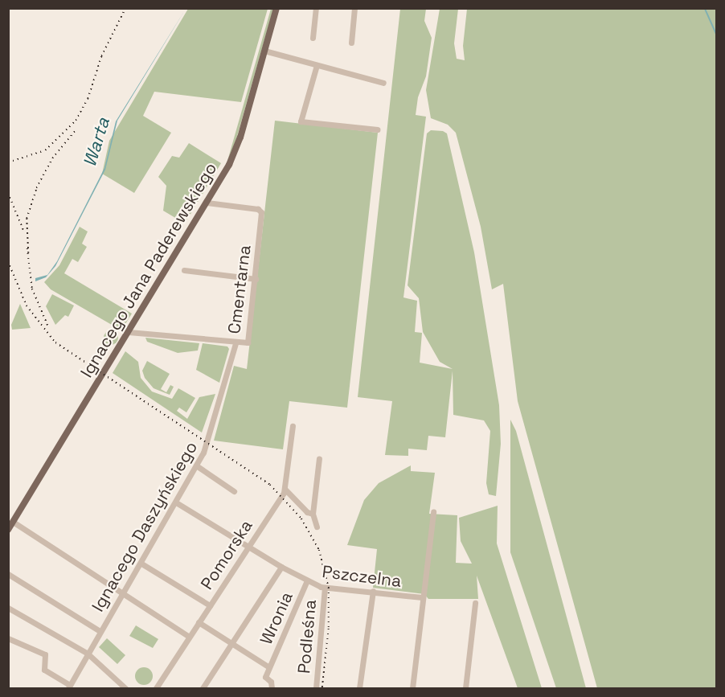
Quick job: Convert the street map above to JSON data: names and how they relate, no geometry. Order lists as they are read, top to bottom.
{
  "streets": {
    "main road": ["Ignacego Jana Paderewskiego"],
    "street": [
      "Cmentarna",
      "Ignacego Daszyńskiego",
      "Pomorska",
      "Pszczelna",
      "Wronia",
      "Podleśna"
    ]
  },
  "crossings": [
    ["Ignacego Jana Paderewskiego", "Cmentarna"],
    ["Cmentarna", "Ignacego Daszyńskiego"],
    ["Ignacego Daszyńskiego", "Pszczelna"],
    ["Pomorska", "Pszczelna"],
    ["Pszczelna", "Wronia"],
    ["Pszczelna", "Podleśna"]
  ],
  "water": ["Warta"]
}
